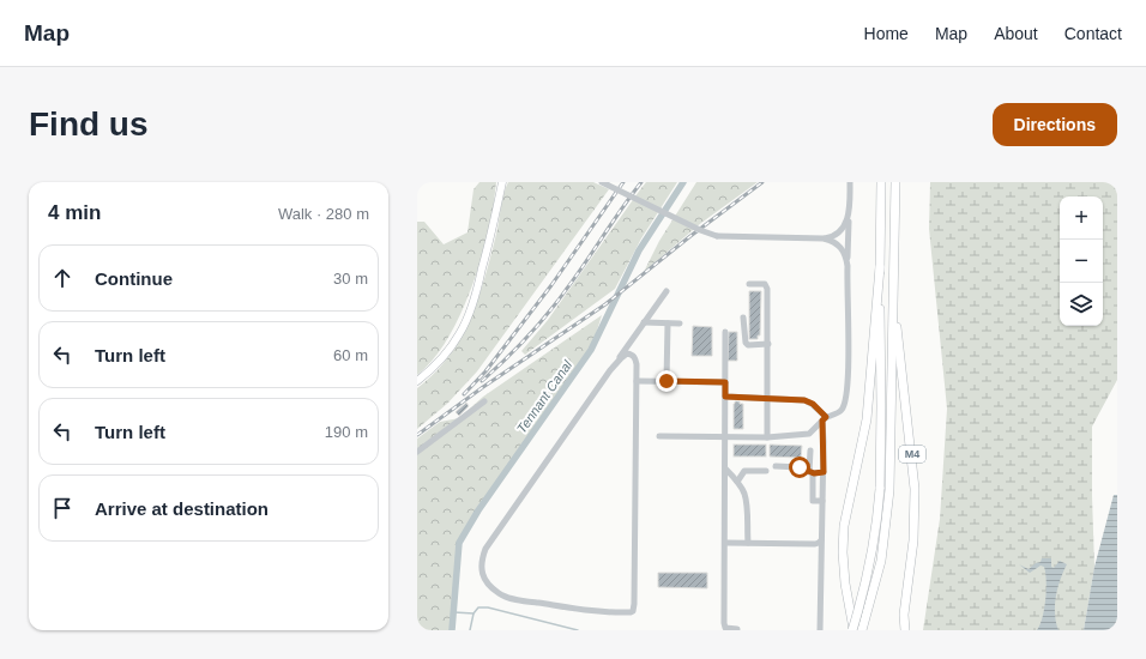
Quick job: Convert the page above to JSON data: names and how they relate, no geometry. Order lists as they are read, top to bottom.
{
  "streets": {
    "highway": ["M4"]
  },
  "water": ["Tennant Canal"],
  "page": {
    "header": "Map",
    "nav": [
      "Home",
      "Map",
      "About",
      "Contact"
    ],
    "buttons": "Directions",
    "title": "Find us",
    "heading": ["4 min", "Walk · 280 m"],
    "map_buttons": ["+", "−"],
    "list": [
      ["Continue", "30 m"],
      ["Turn left", "60 m"],
      ["Turn left", "190 m"],
      "Arrive at destination"
    ]
  }
}
